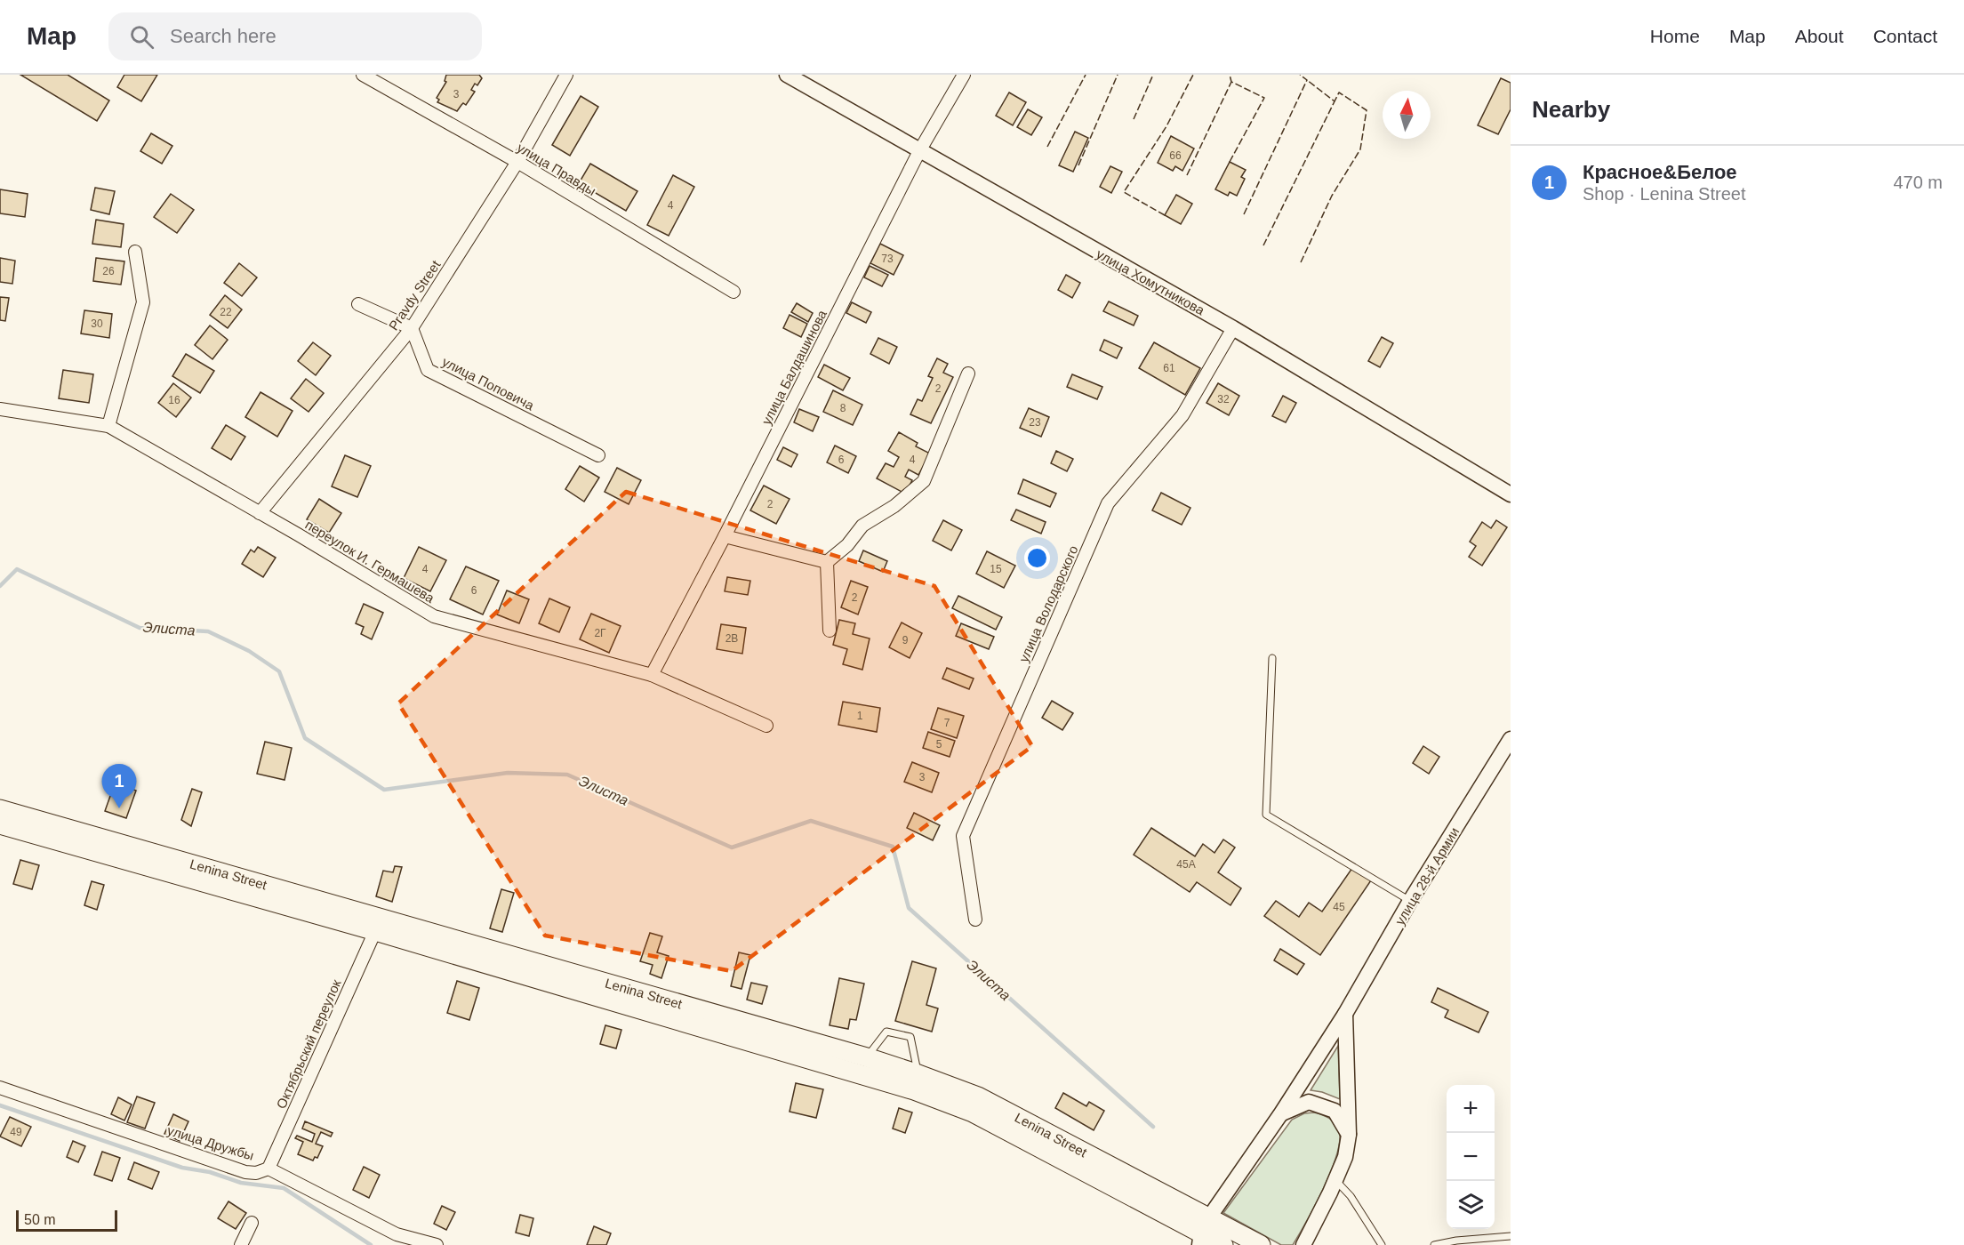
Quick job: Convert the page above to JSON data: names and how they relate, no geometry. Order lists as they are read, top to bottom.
{
  "streets": {
    "main road": ["Lenina Street"],
    "street": [
      "улица Правды",
      "улица Хомутникова",
      "Pravdy Street",
      "улица Балдашинова",
      "улица Поповича",
      "переулок И. Гермашева",
      "улица Володарского",
      "улица 28-й Армии",
      "Октябрьский переулок",
      "улица Дружбы"
    ]
  },
  "crossings": [
    ["улица Правды", "Pravdy Street"],
    ["улица Хомутникова", "улица Балдашинова"],
    ["улица Хомутникова", "улица Володарского"],
    ["Pravdy Street", "улица Поповича"],
    ["Pravdy Street", "переулок И. Гермашева"],
    ["улица Балдашинова", "переулок И. Гермашева"],
    ["Lenina Street", "улица 28-й Армии"],
    ["Lenina Street", "Октябрьский переулок"],
    ["Октябрьский переулок", "улица Дружбы"]
  ],
  "water": ["Элиста"],
  "house_numbers": [
    "3",
    "66",
    "4",
    "73",
    "26",
    "22",
    "30",
    "61",
    "2",
    "32",
    "16",
    "8",
    "23",
    "6",
    "4",
    "2",
    "4",
    "15",
    "6",
    "2",
    "2Г",
    "2В",
    "9",
    "1",
    "7",
    "5",
    "3",
    "45А",
    "45",
    "49"
  ],
  "scale_bar": "50 m",
  "north": "top",
  "page": {
    "header": "Map",
    "search": "Search here",
    "nav": [
      "Home",
      "Map",
      "About",
      "Contact"
    ],
    "heading": "Nearby",
    "list": [
      {
        "mark": "1",
        "name": "Красное&Белое",
        "note": "Shop · Lenina Street",
        "value": "470 m"
      }
    ],
    "pins": "1",
    "map_buttons": ["+", "−"],
    "scale": "50 m"
  }
}
